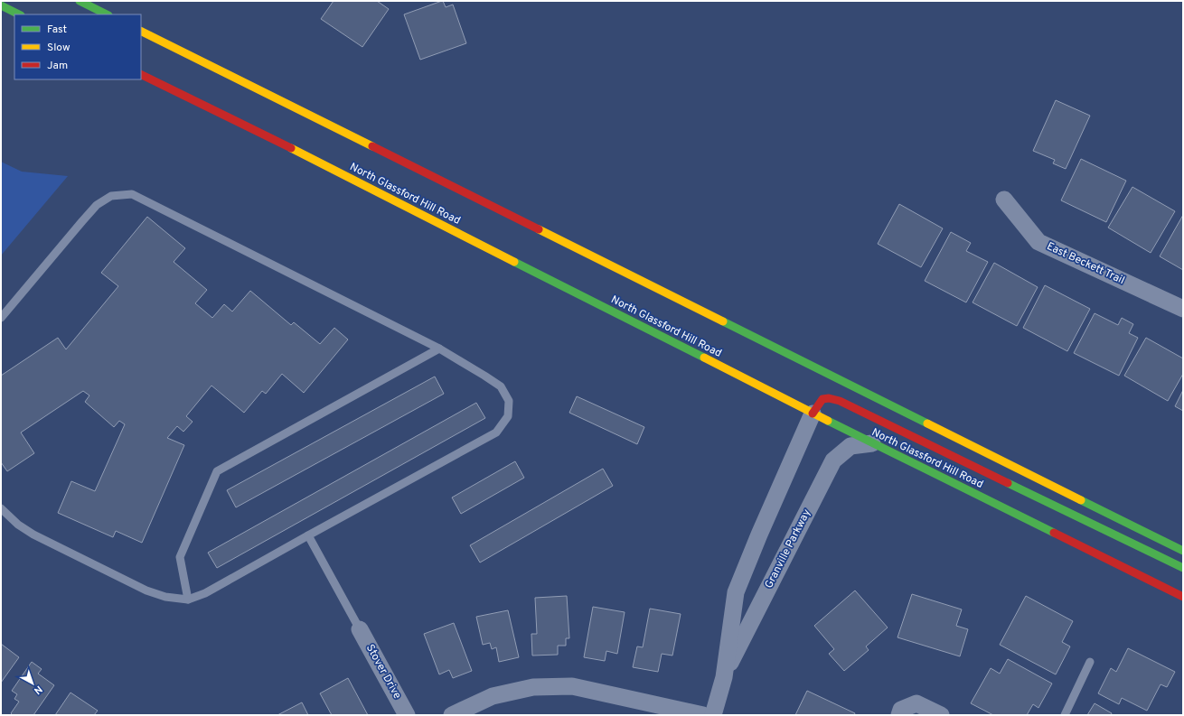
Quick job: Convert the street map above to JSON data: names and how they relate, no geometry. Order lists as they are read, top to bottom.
{
  "streets": {
    "main road": ["North Glassford Hill Road"],
    "street": ["East Beckett Trail", "Granville Parkway", "Stover Drive"]
  },
  "crossings": [
    ["North Glassford Hill Road", "Granville Parkway"]
  ],
  "legend": ["Fast", "Slow", "Jam"],
  "north": "bottom right"
}
